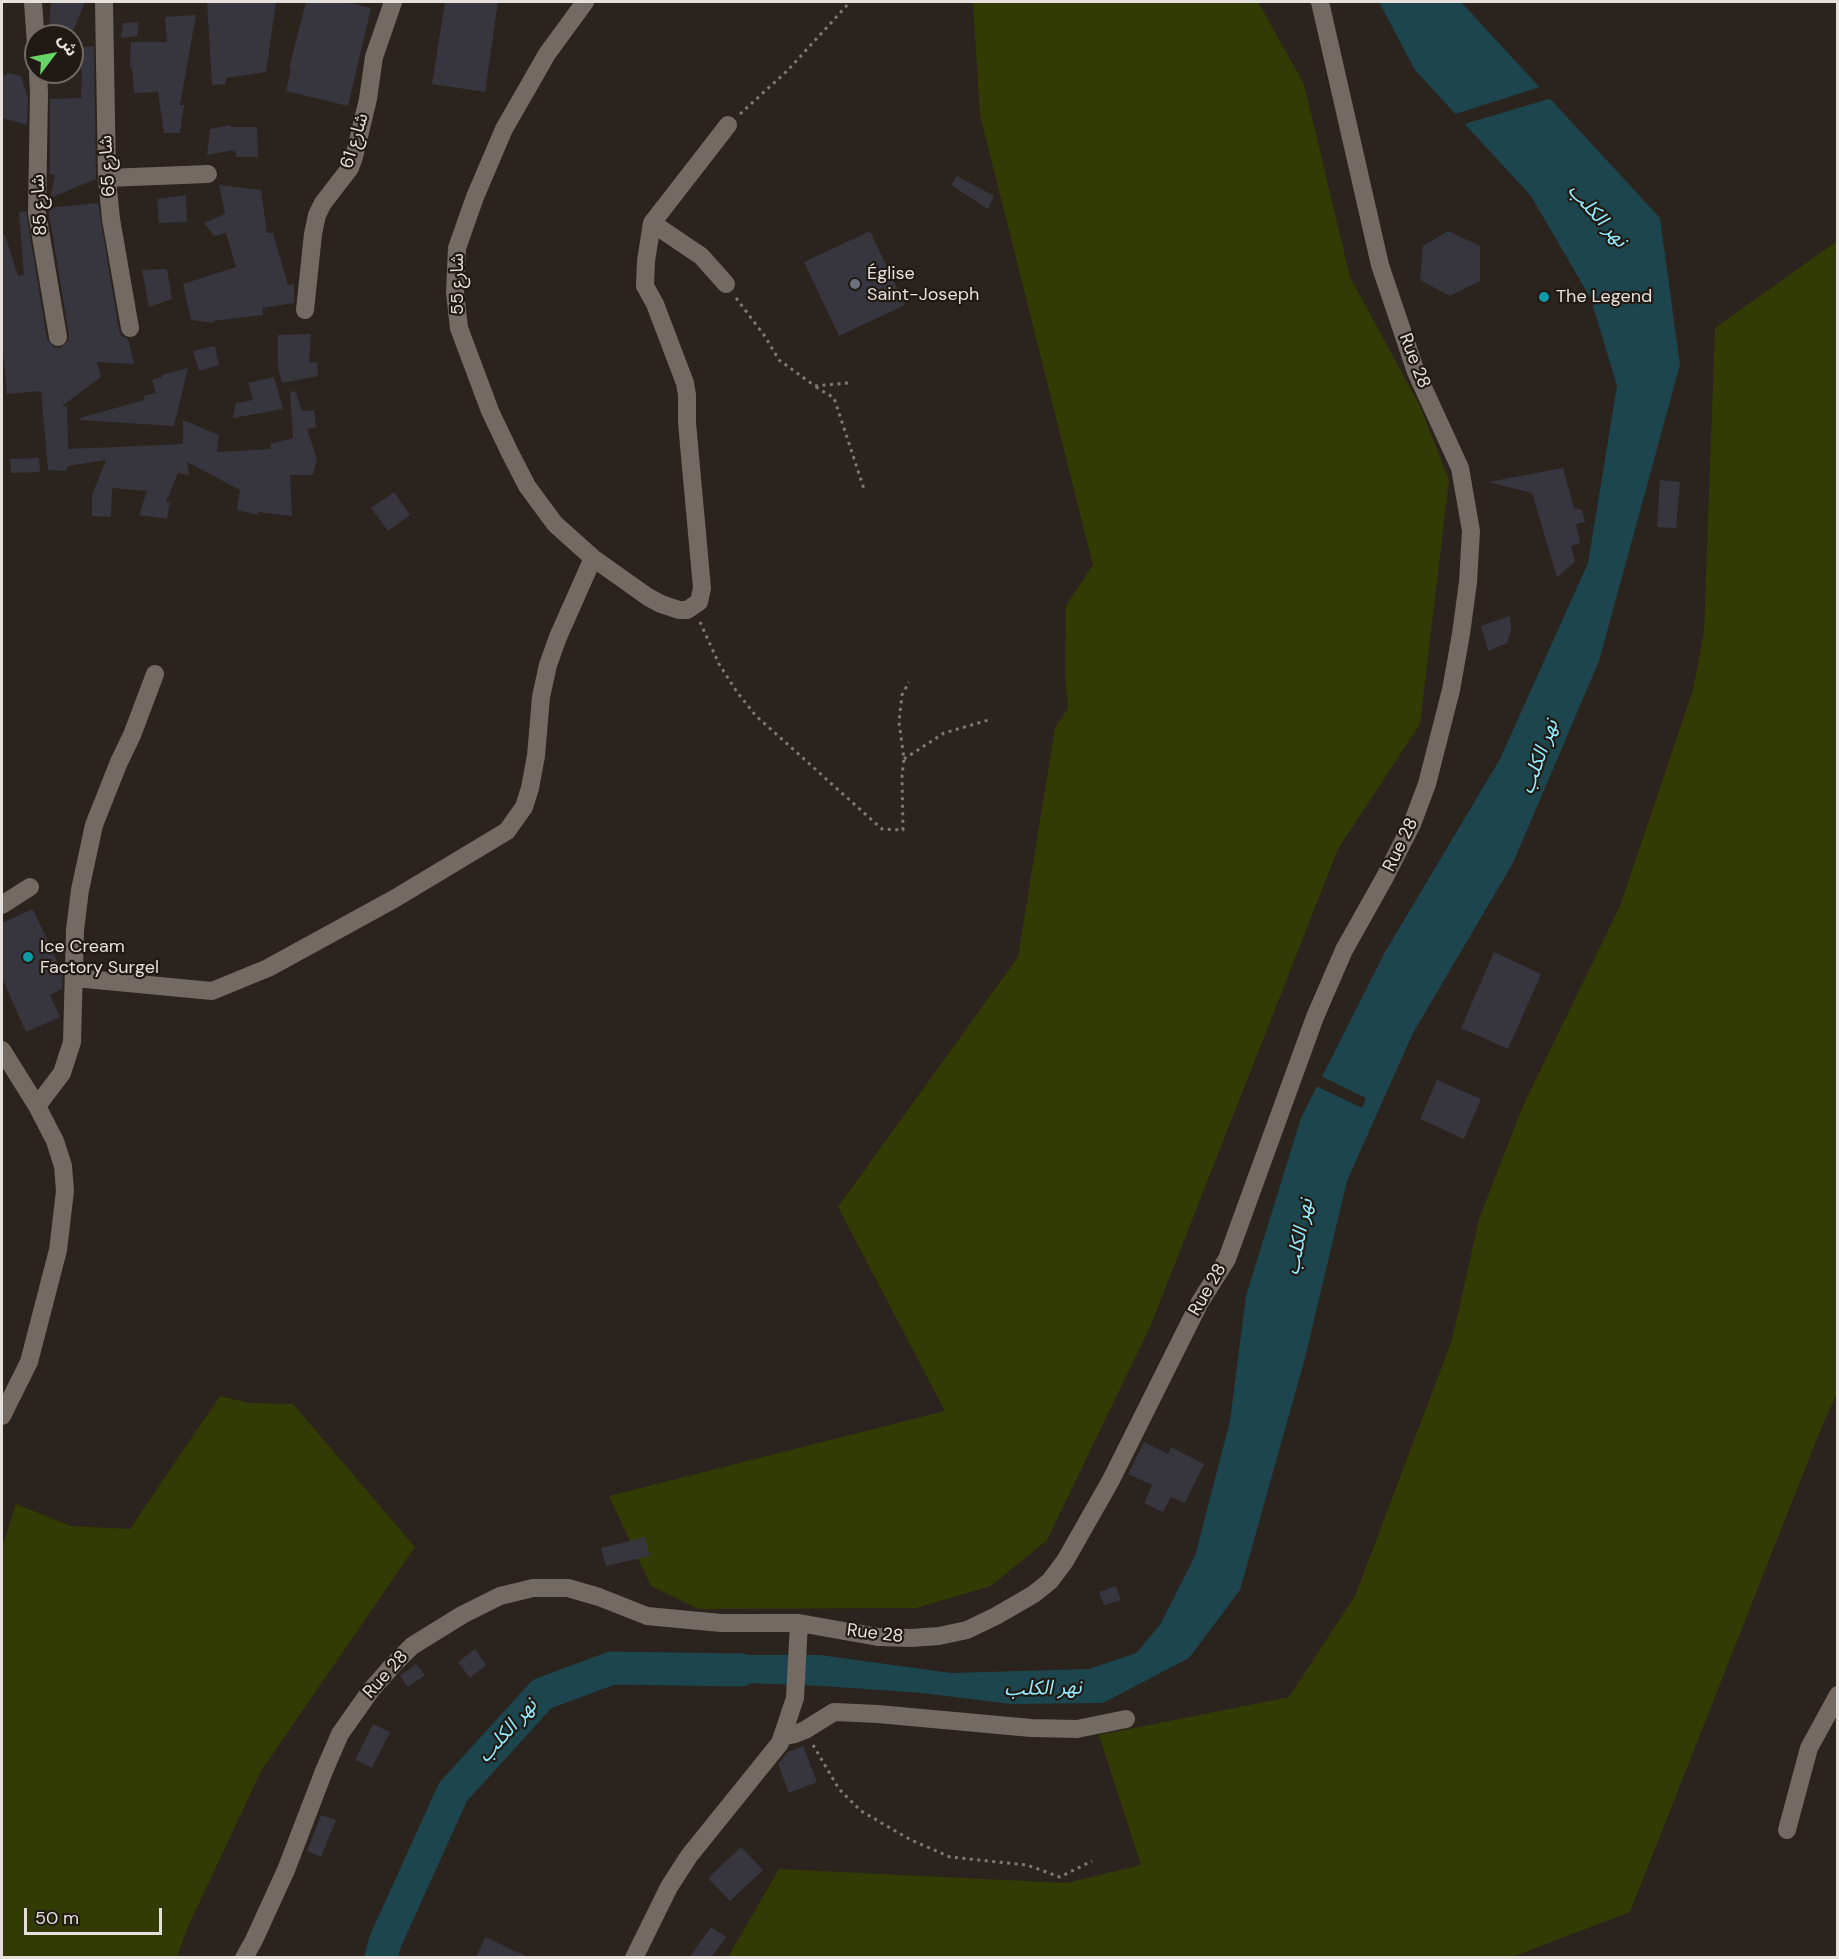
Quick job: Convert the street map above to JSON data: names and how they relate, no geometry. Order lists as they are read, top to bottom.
{
  "streets": {
    "street": [
      "شارع 61",
      "شارع 65",
      "شارع 85",
      "شارع 55",
      "Rue 28"
    ]
  },
  "water": ["نهر الكلب"],
  "places": ["Église Saint-Joseph", "The Legend", "Ice Cream Factory Surgel"],
  "scale_bar": "50 m",
  "north": "top right"
}
